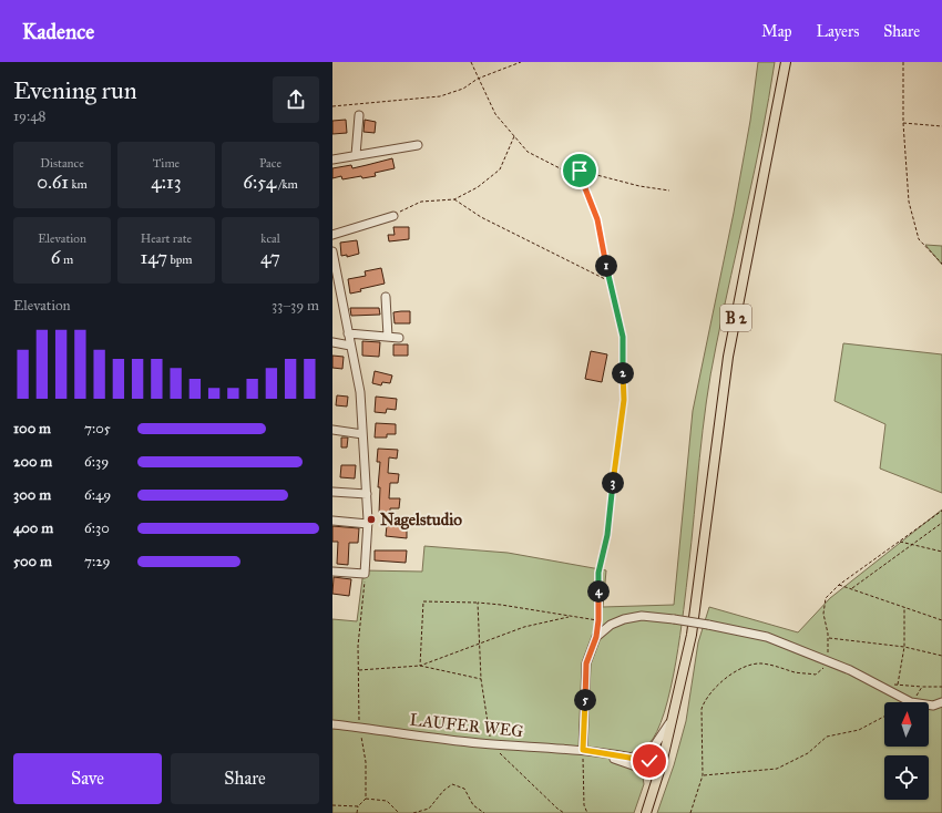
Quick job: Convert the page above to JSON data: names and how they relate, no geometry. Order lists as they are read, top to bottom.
{
  "streets": {
    "main road": ["B 2"],
    "street": ["LAUFER WEG"]
  },
  "crossings": [
    ["B 2", "LAUFER WEG"]
  ],
  "places": ["Nagelstudio"],
  "north": "top",
  "page": {
    "header": "Kadence",
    "nav": ["Map", "Layers", "Share"],
    "heading": ["Evening run", "19:48"],
    "stats": [
      ["Distance", "0.61 km"],
      ["Time", "4:13"],
      ["Pace", "6:54 /km"],
      ["Elevation", "6 m"],
      ["Heart rate", "147 bpm"],
      ["kcal", "47"]
    ],
    "pins": [
      "1",
      "2",
      "3",
      "4",
      "5"
    ],
    "chart": ["Elevation", "33–39 m"],
    "list": [
      {
        "name": "100 m",
        "note": "7:05"
      },
      {
        "name": "200 m",
        "note": "6:39"
      },
      {
        "name": "300 m",
        "note": "6:49"
      },
      {
        "name": "400 m",
        "note": "6:30"
      },
      {
        "name": "500 m",
        "note": "7:29"
      }
    ],
    "buttons": ["Save", "Share"]
  }
}
